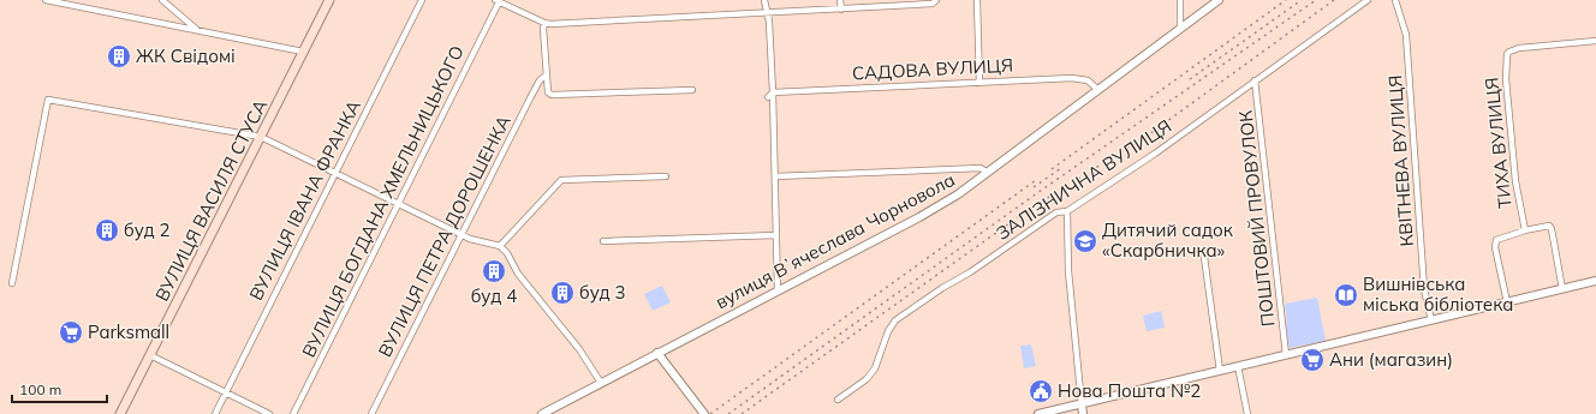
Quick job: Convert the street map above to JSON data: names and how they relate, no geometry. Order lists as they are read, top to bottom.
{
  "streets": {
    "main road": ["ВУЛИЦЯ ВАСИЛЯ СТУСА"],
    "street": [
      "САДОВА ВУЛИЦЯ",
      "ТИХА ВУЛИЦЯ",
      "КВІТНЕВА ВУЛИЦЯ",
      "ЗАЛІЗНИЧНА ВУЛИЦЯ",
      "ВУЛИЦЯ ІВАНА ФРАНКА",
      "ВУЛИЦЯ БОГДАНА ХМЕЛЬНИЦЬКОГО",
      "ПОШТОВИЙ ПРОВУЛОК",
      "ВУЛИЦЯ ПЕТРА ДОРОШЕНКА",
      "вулиця Вʼячеслава Чорновола"
    ]
  },
  "crossings": [
    ["САДОВА ВУЛИЦЯ", "вулиця Вʼячеслава Чорновола"],
    ["ЗАЛІЗНИЧНА ВУЛИЦЯ", "ПОШТОВИЙ ПРОВУЛОК"]
  ],
  "places": {
    "building": [
      "ЖК Свідомі",
      "буд 2",
      "буд 4",
      "буд 3"
    ],
    "school or university": ["Дитячий садок «Скарбничка»"],
    "library": ["Вишнівська міська бібліотека"],
    "supermarket": ["Parksmall", "Ани (магазин)"],
    "public building": ["Нова Пошта №2"]
  },
  "scale_bar": "100 m"
}
